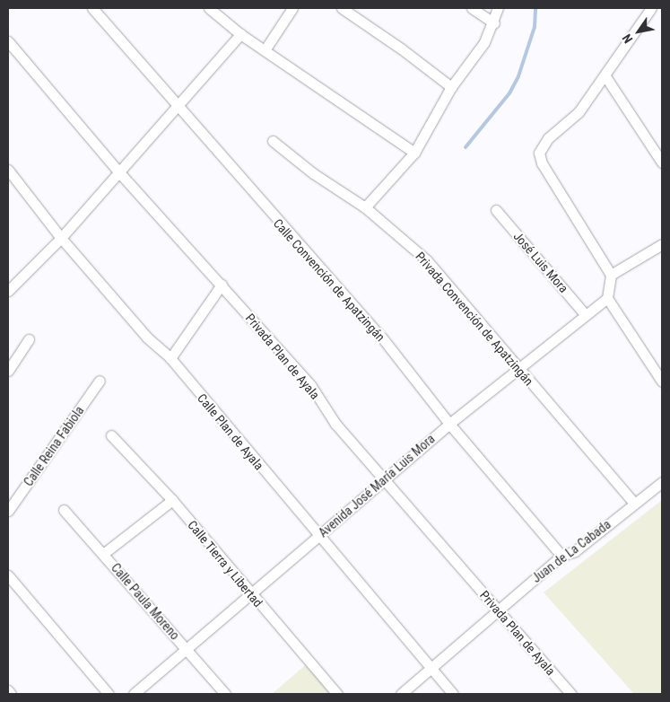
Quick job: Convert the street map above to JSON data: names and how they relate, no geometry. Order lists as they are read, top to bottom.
{
  "streets": {
    "street": [
      "José Luis Mora",
      "Calle Convención de Apatzingán",
      "Privada Convención de Apatzingán",
      "Privada Plan de Ayala",
      "Calle Plan de Ayala",
      "Calle Reina Fabiola",
      "Avenida José María Luis Mora",
      "Juan de La Cabada",
      "Calle Tierra y Libertad",
      "Calle Paula Moreno"
    ]
  },
  "crossings": [
    ["José Luis Mora", "Avenida José María Luis Mora"],
    ["Calle Convención de Apatzingán", "Avenida José María Luis Mora"],
    ["Calle Convención de Apatzingán", "Juan de La Cabada"],
    ["Privada Convención de Apatzingán", "Avenida José María Luis Mora"],
    ["Privada Convención de Apatzingán", "Juan de La Cabada"],
    ["Privada Plan de Ayala", "Avenida José María Luis Mora"],
    ["Privada Plan de Ayala", "Juan de La Cabada"],
    ["Calle Plan de Ayala", "Avenida José María Luis Mora"],
    ["Calle Plan de Ayala", "Juan de La Cabada"],
    ["Avenida José María Luis Mora", "Calle Tierra y Libertad"],
    ["Avenida José María Luis Mora", "Calle Paula Moreno"]
  ],
  "north": "bottom left"
}
